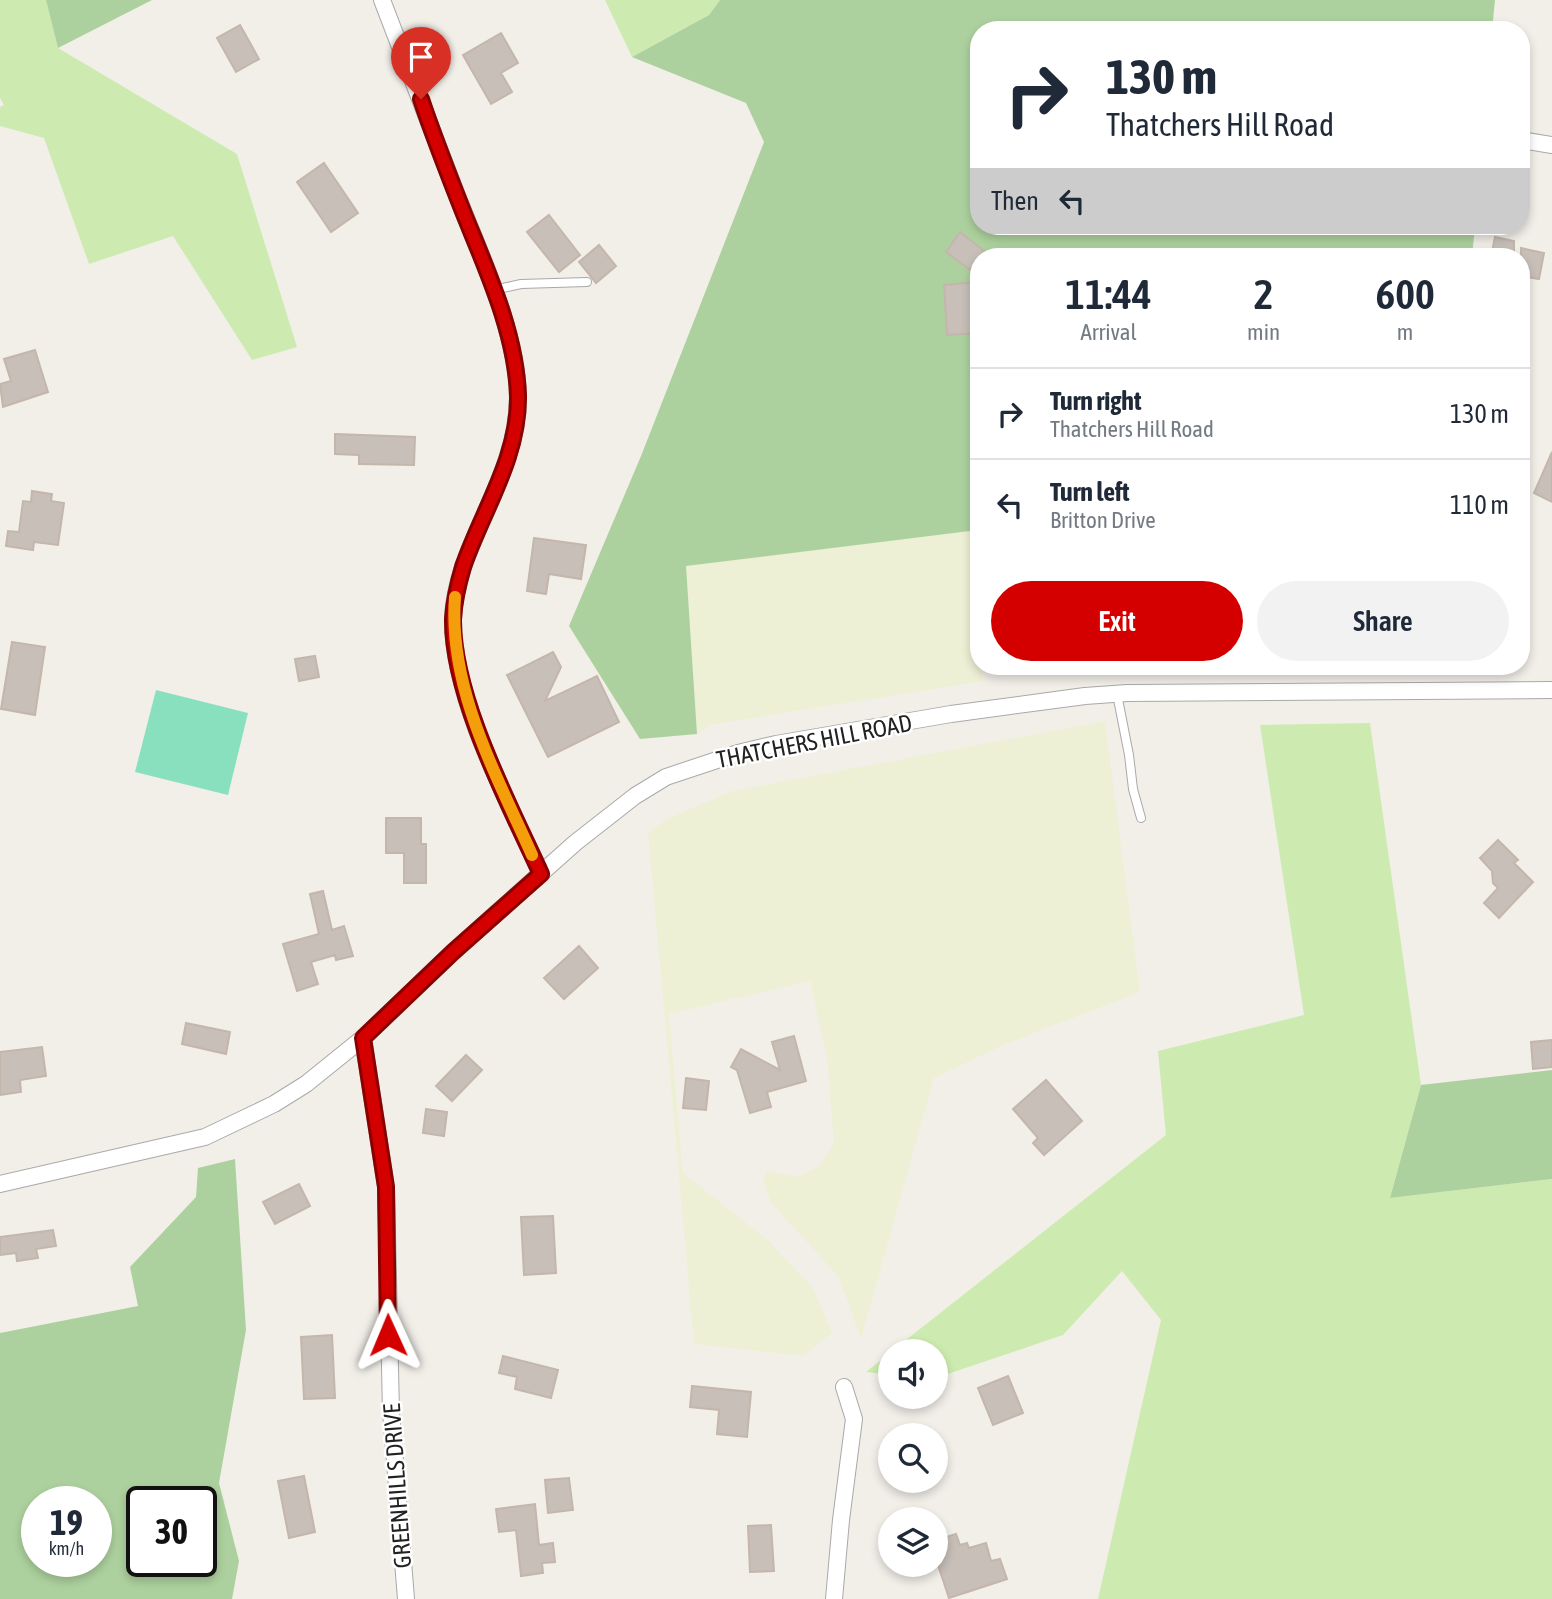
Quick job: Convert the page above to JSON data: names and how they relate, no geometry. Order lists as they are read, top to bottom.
{
  "streets": {
    "street": ["THATCHERS HILL ROAD", "GREENHILLS DRIVE"]
  },
  "crossings": [
    ["THATCHERS HILL ROAD", "GREENHILLS DRIVE"]
  ],
  "page": {
    "turn": ["130 m", "Thatchers Hill Road"],
    "then": "Then",
    "eta": [
      "11:44",
      "Arrival",
      "2",
      "min",
      "600",
      "m"
    ],
    "list": [
      {
        "name": "Turn right",
        "note": "Thatchers Hill Road",
        "value": "130 m"
      },
      {
        "name": "Turn left",
        "note": "Britton Drive",
        "value": "110 m"
      }
    ],
    "buttons": ["Exit", "Share"],
    "speed": "19 km/h",
    "limit": "30"
  }
}
